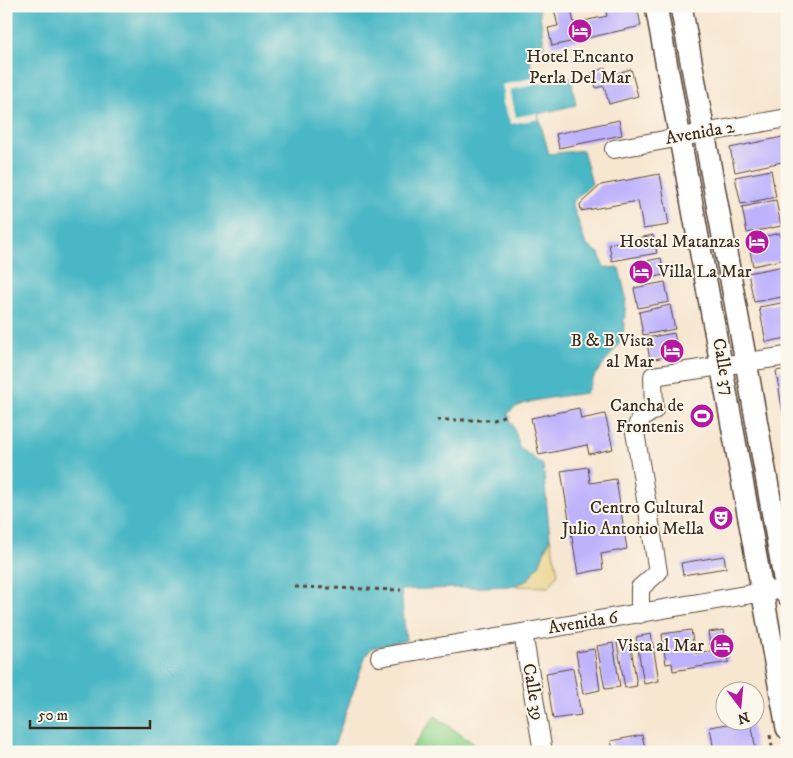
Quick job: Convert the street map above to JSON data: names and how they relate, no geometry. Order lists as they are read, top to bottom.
{
  "streets": {
    "main road": ["Calle 37"],
    "street": ["Avenida 2", "Avenida 6", "Calle 39"]
  },
  "crossings": [
    ["Avenida 2", "Calle 37"],
    ["Calle 37", "Avenida 6"],
    ["Avenida 6", "Calle 39"]
  ],
  "places": {
    "hotel": [
      "Hotel Encanto Perla Del Mar",
      "Hostal Matanzas",
      "Villa La Mar",
      "B & B Vista al Mar",
      "Vista al Mar"
    ],
    "sports": ["Cancha de Frontenis"],
    "theatre": ["Centro Cultural Julio Antonio Mella"]
  },
  "scale_bar": "50 m",
  "north": "bottom"
}
